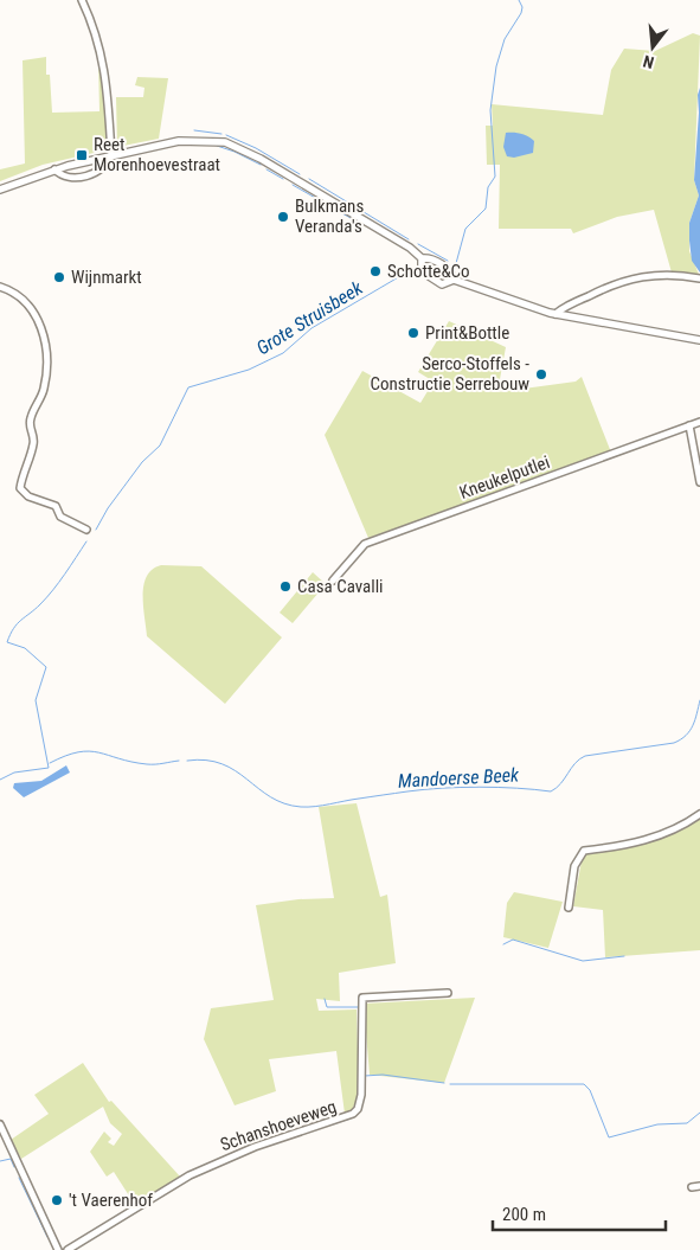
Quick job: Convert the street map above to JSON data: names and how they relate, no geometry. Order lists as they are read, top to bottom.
{
  "streets": {
    "street": ["Kneukelputlei", "Schanshoeveweg"]
  },
  "water": ["Grote Struisbeek", "Mandoerse Beek"],
  "places": {
    "transit": ["Reet Morenhoevestraat"],
    "other": [
      "Bulkmans Veranda's",
      "Schotte&Co",
      "Wijnmarkt",
      "Print&Bottle",
      "Serco-Stoffels - Constructie Serrebouw",
      "Casa Cavalli",
      "'t Vaerenhof"
    ]
  },
  "scale_bar": "200 m",
  "north": "bottom"
}
